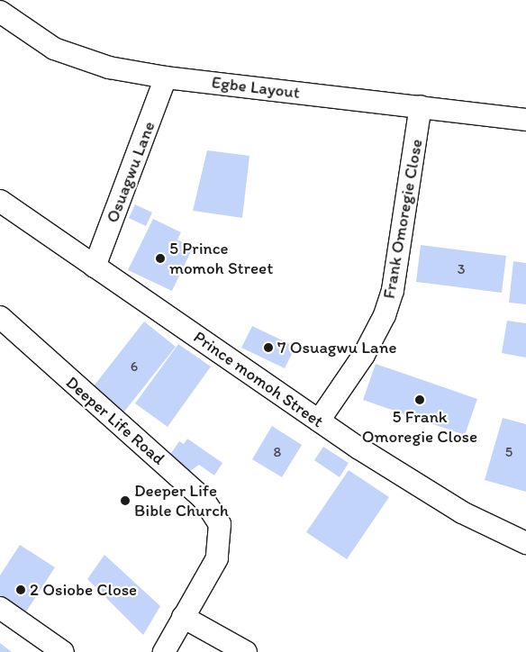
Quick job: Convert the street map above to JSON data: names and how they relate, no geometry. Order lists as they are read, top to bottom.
{
  "streets": {
    "street": [
      "Egbe Layout",
      "Osuagwu Lane",
      "Frank Omoregie Close",
      "Prince momoh Street",
      "Deeper Life Road"
    ]
  },
  "crossings": [
    ["Egbe Layout", "Osuagwu Lane"],
    ["Egbe Layout", "Frank Omoregie Close"],
    ["Osuagwu Lane", "Prince momoh Street"],
    ["Frank Omoregie Close", "Prince momoh Street"]
  ],
  "places": [
    "5 Prince momoh Street",
    "7 Osuagwu Lane",
    "5 Frank Omoregie Close",
    "Deeper Life Bible Church",
    "2 Osiobe Close"
  ],
  "house_numbers": [
    "3",
    "6",
    "8",
    "5"
  ]
}
